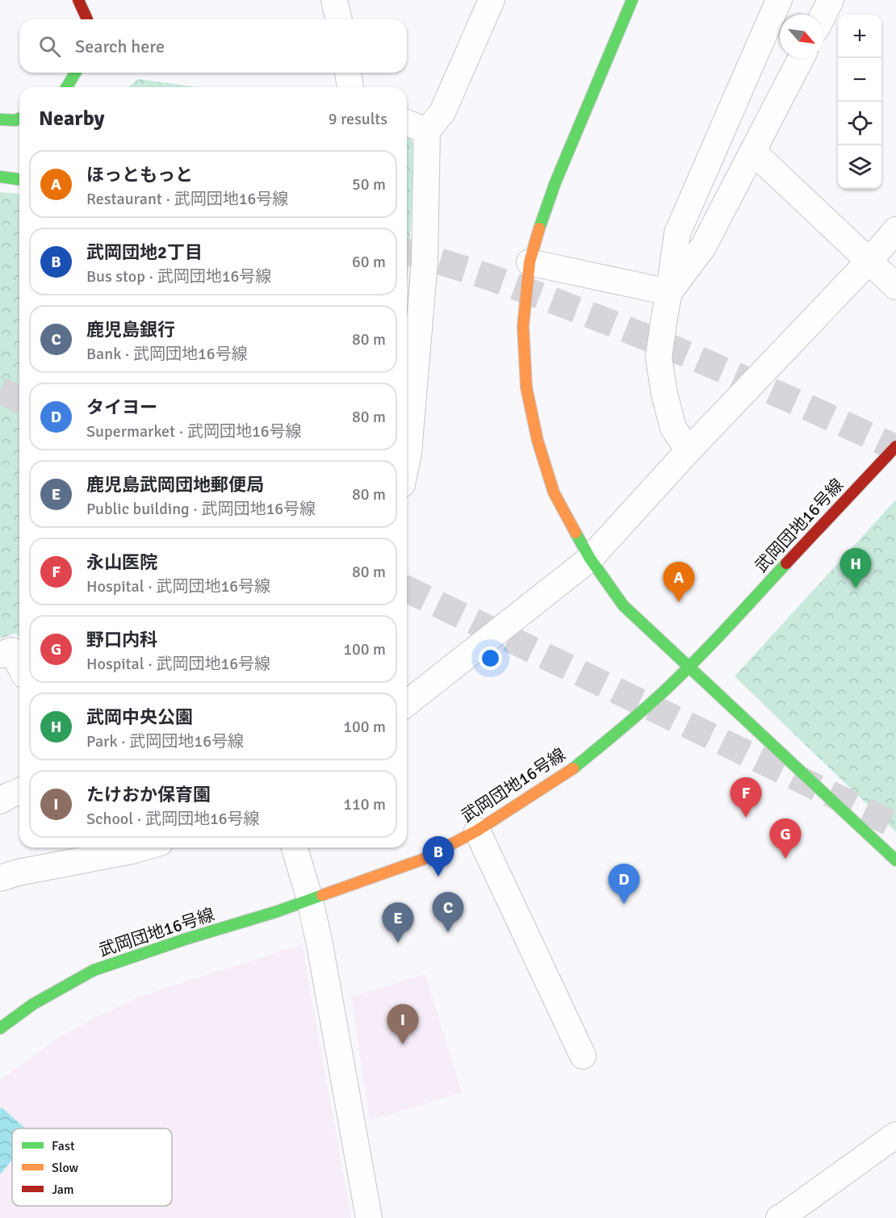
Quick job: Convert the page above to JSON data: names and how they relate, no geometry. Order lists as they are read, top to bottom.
{
  "streets": {
    "main road": ["武岡団地16号線"]
  },
  "legend": ["Fast", "Slow", "Jam"],
  "north": "bottom right",
  "page": {
    "map_buttons": ["+", "−"],
    "search": "Search here",
    "heading": ["Nearby", "9 results"],
    "list": [
      {
        "mark": "A",
        "name": "ほっともっと",
        "note": "Restaurant · 武岡団地16号線",
        "value": "50 m"
      },
      {
        "mark": "B",
        "name": "武岡団地2丁目",
        "note": "Bus stop · 武岡団地16号線",
        "value": "60 m"
      },
      {
        "mark": "C",
        "name": "鹿児島銀行",
        "note": "Bank · 武岡団地16号線",
        "value": "80 m"
      },
      {
        "mark": "D",
        "name": "タイヨー",
        "note": "Supermarket · 武岡団地16号線",
        "value": "80 m"
      },
      {
        "mark": "E",
        "name": "鹿児島武岡団地郵便局",
        "note": "Public building · 武岡団地16号線",
        "value": "80 m"
      },
      {
        "mark": "F",
        "name": "永山医院",
        "note": "Hospital · 武岡団地16号線",
        "value": "80 m"
      },
      {
        "mark": "G",
        "name": "野口内科",
        "note": "Hospital · 武岡団地16号線",
        "value": "100 m"
      },
      {
        "mark": "H",
        "name": "武岡中央公園",
        "note": "Park · 武岡団地16号線",
        "value": "100 m"
      },
      {
        "mark": "I",
        "name": "たけおか保育園",
        "note": "School · 武岡団地16号線",
        "value": "110 m"
      }
    ],
    "pins": [
      "H",
      "A",
      "F",
      "G",
      "B",
      "D",
      "C",
      "E",
      "I"
    ]
  }
}
